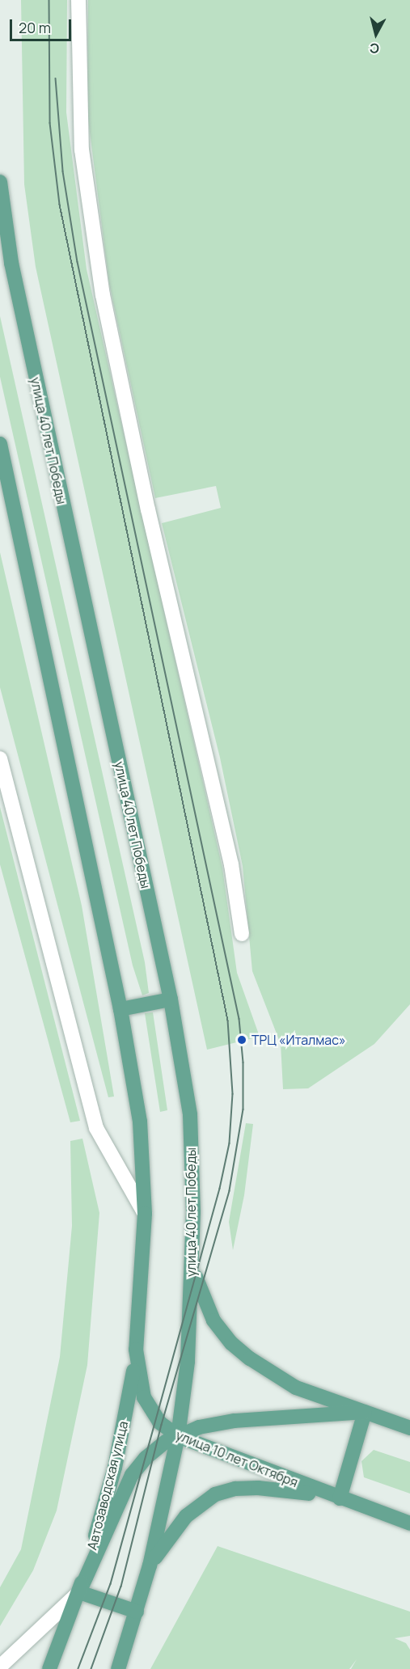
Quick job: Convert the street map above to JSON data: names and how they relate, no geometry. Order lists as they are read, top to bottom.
{
  "streets": {
    "main road": ["улица 40 лет Победы", "улица 10 лет Октября", "Автозаводская улица"]
  },
  "crossings": [
    ["улица 40 лет Победы", "улица 10 лет Октября"],
    ["улица 10 лет Октября", "Автозаводская улица"]
  ],
  "places": ["ТРЦ «Италмас»"],
  "scale_bar": "20 m",
  "north": "bottom"
}
